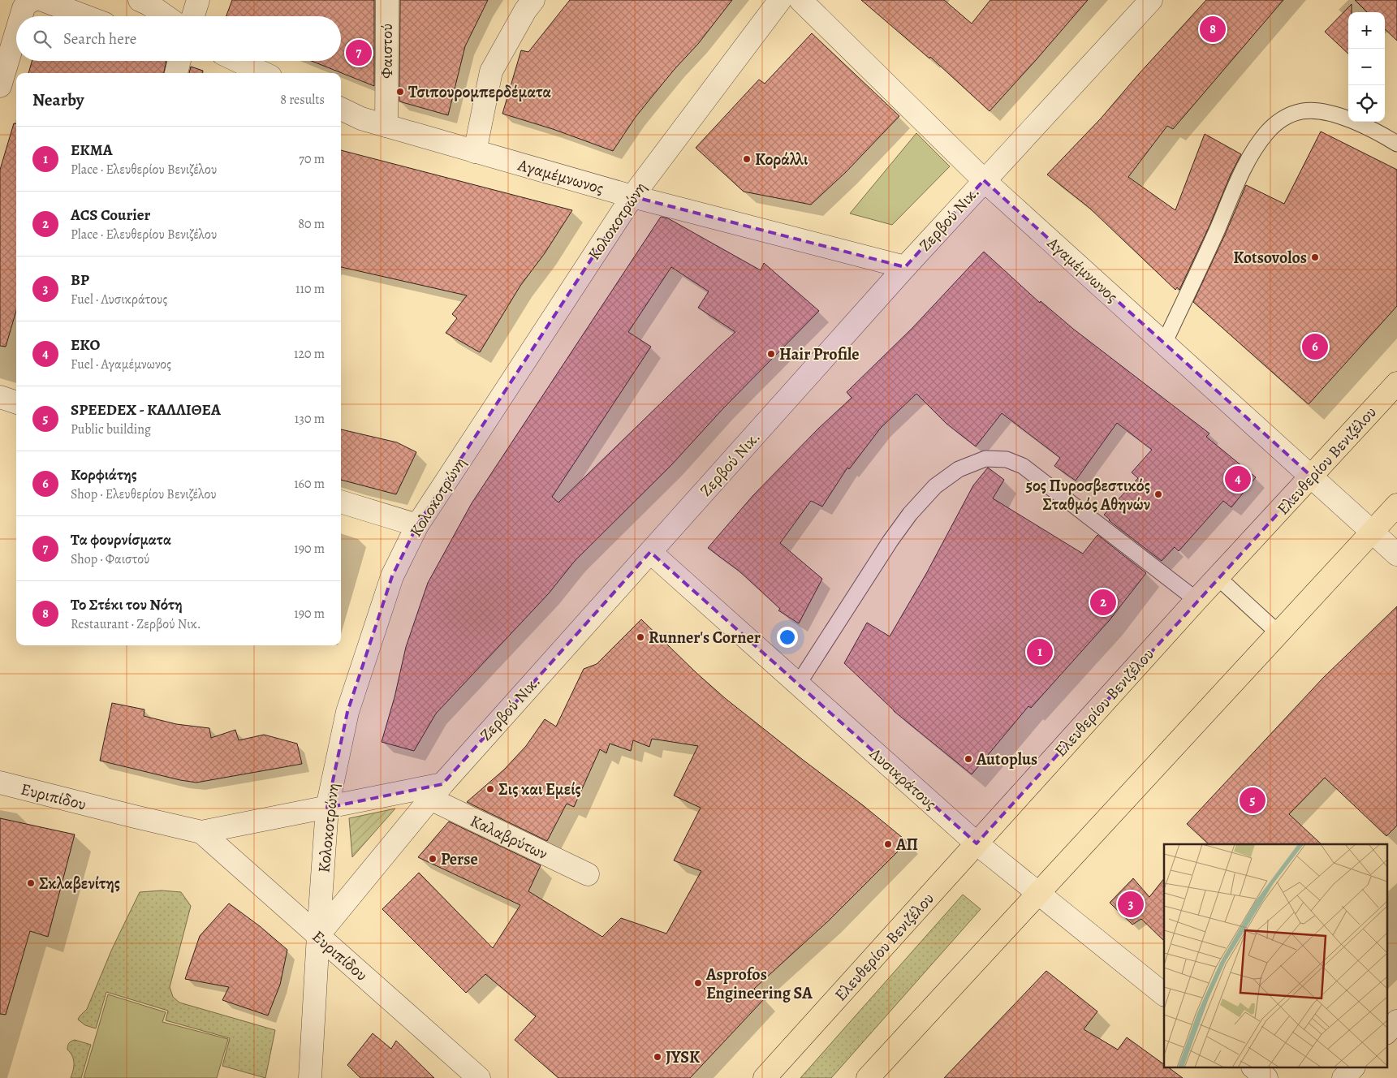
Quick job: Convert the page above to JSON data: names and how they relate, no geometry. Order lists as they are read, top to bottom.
{
  "streets": {
    "main road": ["Ελευθερίου Βενιζέλου"],
    "street": [
      "Φαιστού",
      "Αγαμέμνωνος",
      "Ζερβού Νικ.",
      "Κολοκοτρώνη",
      "Λυσικράτους",
      "Ευριπίδου",
      "Καλαβρύτων"
    ]
  },
  "crossings": [
    ["Φαιστού", "Αγαμέμνωνος"],
    ["Αγαμέμνωνος", "Ζερβού Νικ."],
    ["Αγαμέμνωνος", "Κολοκοτρώνη"],
    ["Αγαμέμνωνος", "Ελευθερίου Βενιζέλου"],
    ["Ζερβού Νικ.", "Κολοκοτρώνη"],
    ["Ζερβού Νικ.", "Λυσικράτους"],
    ["Ζερβού Νικ.", "Ευριπίδου"],
    ["Ζερβού Νικ.", "Καλαβρύτων"],
    ["Κολοκοτρώνη", "Ευριπίδου"],
    ["Ελευθερίου Βενιζέλου", "Λυσικράτους"],
    ["Ευριπίδου", "Καλαβρύτων"]
  ],
  "places": [
    "Τσιπουρομπερδέματα",
    "Κοράλλι",
    "Kotsovolos",
    "Hair Profile",
    "5ος Πυροσβεστικός Σταθμός Αθηνών",
    "Runner's Corner",
    "Autoplus",
    "Σις και Εμείς",
    "ΑΠ",
    "Perse",
    "Σκλαβενίτης",
    "Asprofos Engineering SA",
    "JYSK"
  ],
  "page": {
    "map_buttons": ["+", "−"],
    "pins": [
      "8",
      "7",
      "6",
      "4",
      "2",
      "1",
      "5",
      "3"
    ],
    "search": "Search here",
    "heading": ["Nearby", "8 results"],
    "list": [
      {
        "mark": "1",
        "name": "ΕΚΜΑ",
        "note": "Place · Ελευθερίου Βενιζέλου",
        "value": "70 m"
      },
      {
        "mark": "2",
        "name": "ACS Courier",
        "note": "Place · Ελευθερίου Βενιζέλου",
        "value": "80 m"
      },
      {
        "mark": "3",
        "name": "BP",
        "note": "Fuel · Λυσικράτους",
        "value": "110 m"
      },
      {
        "mark": "4",
        "name": "ΕΚΟ",
        "note": "Fuel · Αγαμέμνωνος",
        "value": "120 m"
      },
      {
        "mark": "5",
        "name": "SPEEDEX - ΚΑΛΛΙΘΕΑ",
        "note": "Public building",
        "value": "130 m"
      },
      {
        "mark": "6",
        "name": "Κορφιάτης",
        "note": "Shop · Ελευθερίου Βενιζέλου",
        "value": "160 m"
      },
      {
        "mark": "7",
        "name": "Τα φουρνίσματα",
        "note": "Shop · Φαιστού",
        "value": "190 m"
      },
      {
        "mark": "8",
        "name": "Το Στέκι του Νότη",
        "note": "Restaurant · Ζερβού Νικ.",
        "value": "190 m"
      }
    ]
  }
}
